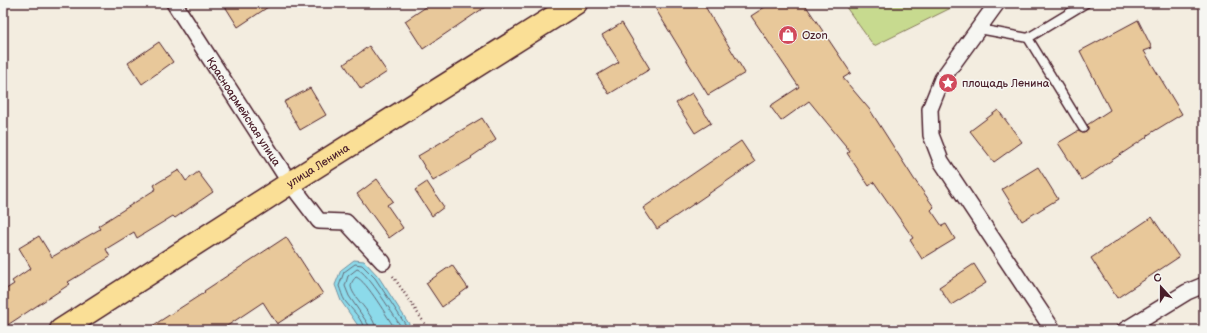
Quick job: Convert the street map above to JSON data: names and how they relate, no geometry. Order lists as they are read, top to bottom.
{
  "streets": {
    "main road": ["улица Ленина"],
    "street": ["Красноармейская улица"]
  },
  "crossings": [
    ["Красноармейская улица", "улица Ленина"]
  ],
  "places": {
    "shop": ["Ozon"],
    "place": ["площадь Ленина"]
  },
  "north": "top"
}
